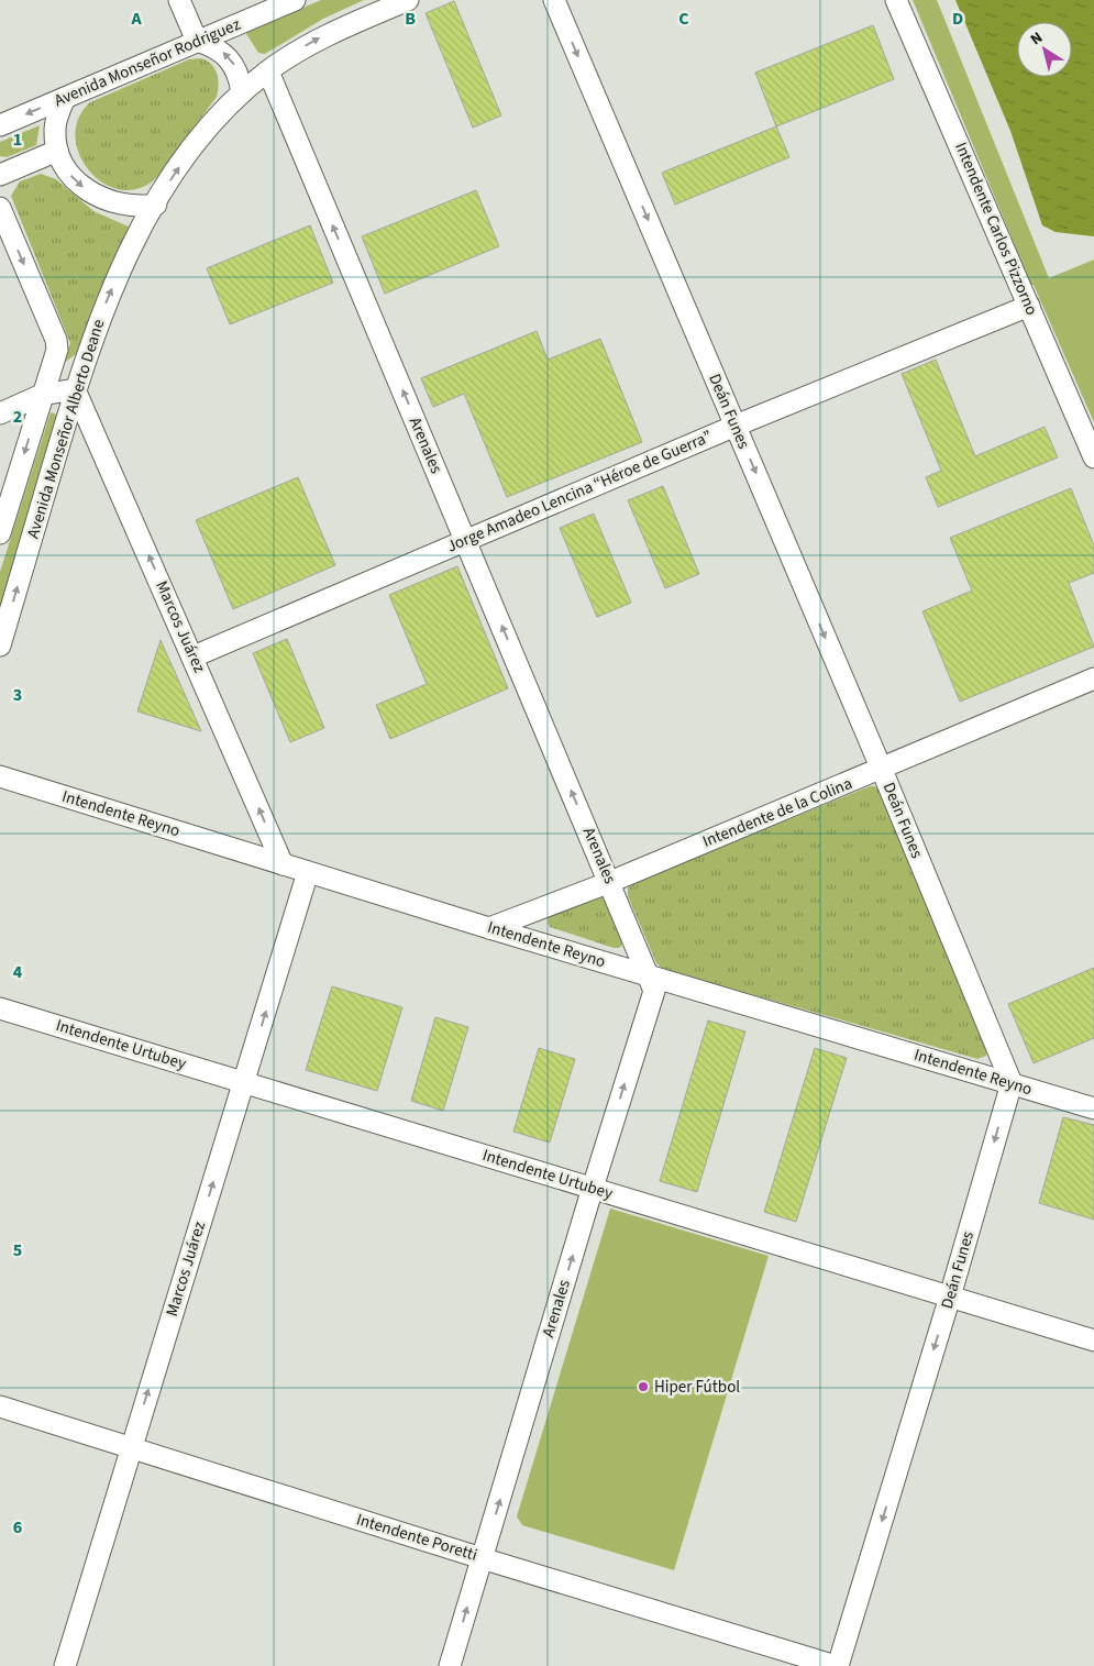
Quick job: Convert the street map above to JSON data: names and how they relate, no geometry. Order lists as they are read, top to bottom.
{
  "streets": {
    "street": [
      "Avenida Monseñor Rodriguez",
      "Intendente Carlos Pizzorno",
      "Deán Funes",
      "Avenida Monseñor Alberto Deane",
      "Arenales",
      "Jorge Amadeo Lencina “Héroe de Guerra”",
      "Marcos Juárez",
      "Intendente de la Colina",
      "Intendente Reyno",
      "Intendente Urtubey",
      "Intendente Poretti"
    ]
  },
  "crossings": [
    ["Intendente Carlos Pizzorno", "Jorge Amadeo Lencina “Héroe de Guerra”"],
    ["Deán Funes", "Jorge Amadeo Lencina “Héroe de Guerra”"],
    ["Deán Funes", "Intendente de la Colina"],
    ["Deán Funes", "Intendente Reyno"],
    ["Deán Funes", "Intendente Urtubey"],
    ["Deán Funes", "Intendente Poretti"],
    ["Avenida Monseñor Alberto Deane", "Marcos Juárez"],
    ["Arenales", "Jorge Amadeo Lencina “Héroe de Guerra”"],
    ["Arenales", "Intendente de la Colina"],
    ["Arenales", "Intendente Reyno"],
    ["Arenales", "Intendente Urtubey"],
    ["Arenales", "Intendente Poretti"],
    ["Jorge Amadeo Lencina “Héroe de Guerra”", "Marcos Juárez"],
    ["Marcos Juárez", "Intendente Reyno"],
    ["Marcos Juárez", "Intendente Urtubey"],
    ["Marcos Juárez", "Intendente Poretti"],
    ["Intendente de la Colina", "Intendente Reyno"]
  ],
  "one_way": ["Deán Funes", "Arenales", "Marcos Juárez"],
  "places": ["Hiper Fútbol"],
  "north": "top left",
  "grid": {
    "columns": [
      "A",
      "B",
      "C",
      "D"
    ],
    "rows": [
      "1",
      "2",
      "3",
      "4",
      "5",
      "6"
    ]
  }
}
